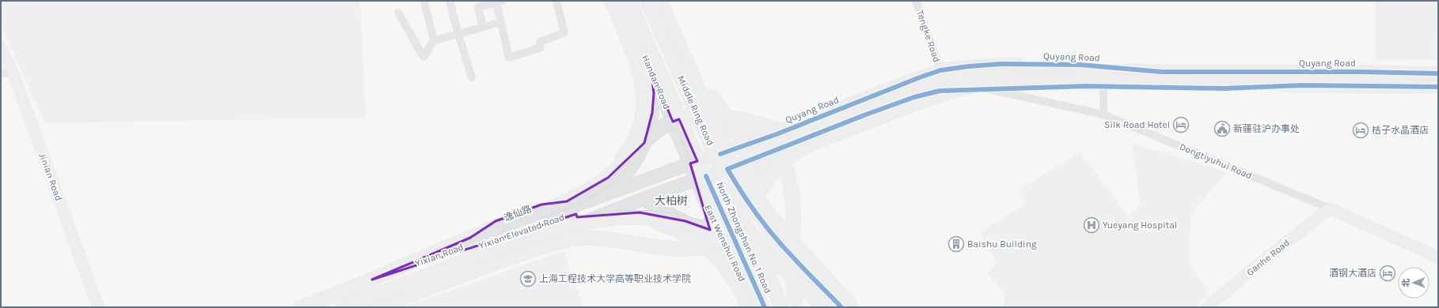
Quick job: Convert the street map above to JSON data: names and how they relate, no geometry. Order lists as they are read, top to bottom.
{
  "streets": {
    "highway": ["Middle Ring Road", "Yixian Elevated Road"],
    "main road": [
      "Quyang Road",
      "Handan Road",
      "逸仙路",
      "North Zhongshan No. 1 Road",
      "East Wenshui Road",
      "Yixian Road"
    ],
    "street": [
      "Tengke Road",
      "Dongtiyuhui Road",
      "Jinian Road",
      "Ganhe Road"
    ]
  },
  "crossings": [
    ["Tengke Road", "Quyang Road"],
    ["Quyang Road", "Handan Road"],
    ["Quyang Road", "Yixian Road"],
    ["Handan Road", "Yixian Road"],
    ["Dongtiyuhui Road", "Ganhe Road"],
    ["逸仙路", "Yixian Road"],
    ["North Zhongshan No. 1 Road", "East Wenshui Road"]
  ],
  "districts": ["大柏树"],
  "places": {
    "hotel": ["Silk Road Hotel", "桔子水晶酒店", "酒钢大酒店"],
    "public building": ["新疆驻沪办事处"],
    "hospital": ["Yueyang Hospital"],
    "building": ["Baishu Building"],
    "school or university": ["上海工程技术大学高等职业技术学院"]
  },
  "north": "left"
}
